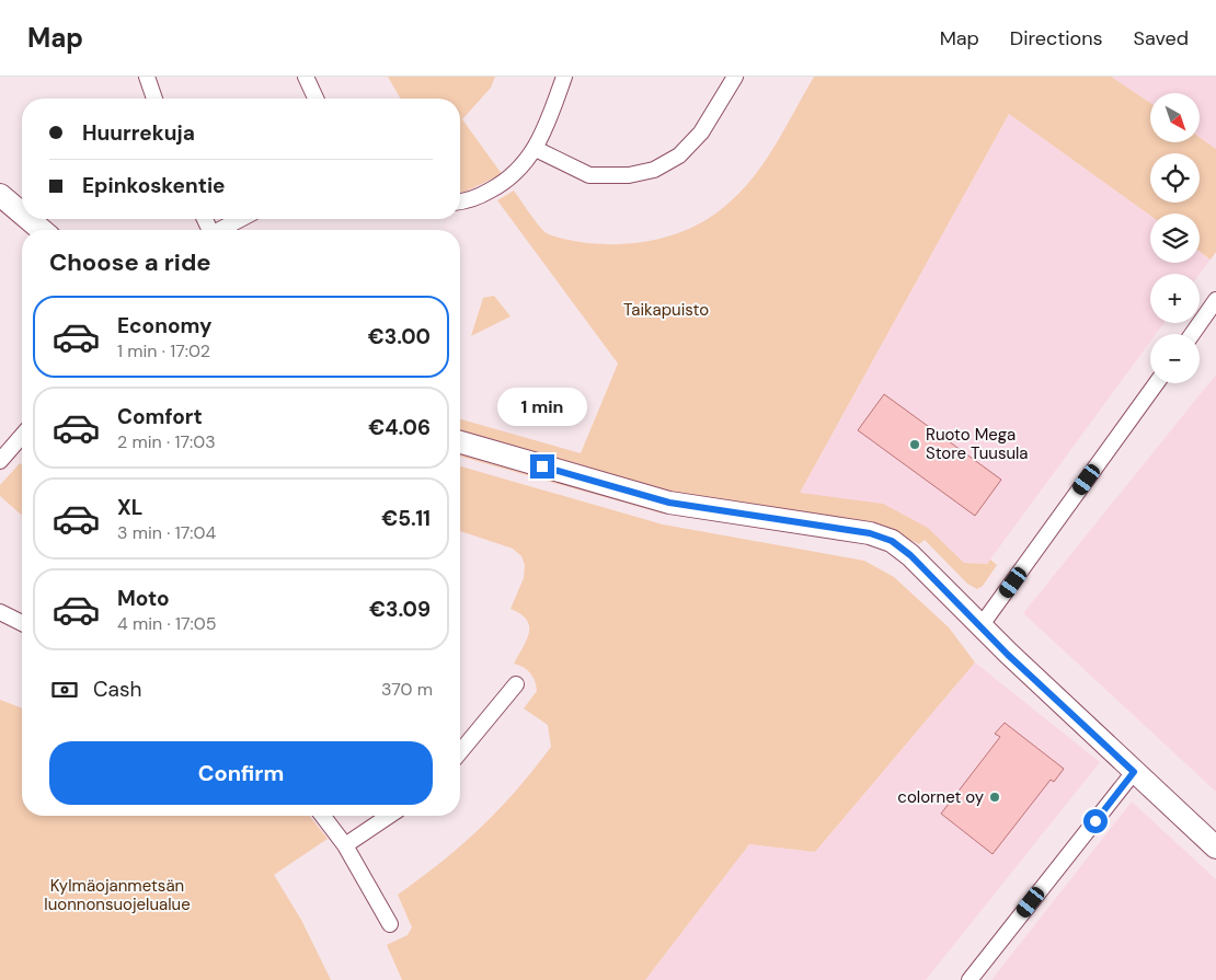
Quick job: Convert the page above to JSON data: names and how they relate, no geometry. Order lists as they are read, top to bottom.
{
  "parks": ["Taikapuisto", "Kylmäojanmetsän luonnonsuojelualue"],
  "places": ["Ruoto Mega Store Tuusula", "colornet oy"],
  "north": "bottom right",
  "page": {
    "header": "Map",
    "nav": ["Map", "Directions", "Saved"],
    "map_buttons": ["+", "−"],
    "banner": ["Huurrekuja", "Epinkoskentie"],
    "heading": "Choose a ride",
    "list": [
      {
        "name": "Economy",
        "note": "1 min · 17:02",
        "value": "€3.00"
      },
      {
        "name": "Comfort",
        "note": "2 min · 17:03",
        "value": "€4.06"
      },
      {
        "name": "XL",
        "note": "3 min · 17:04",
        "value": "€5.11"
      },
      {
        "name": "Moto",
        "note": "4 min · 17:05",
        "value": "€3.09"
      }
    ],
    "bubble": "1 min",
    "pay": ["Cash", "370 m"],
    "buttons": "Confirm"
  }
}
